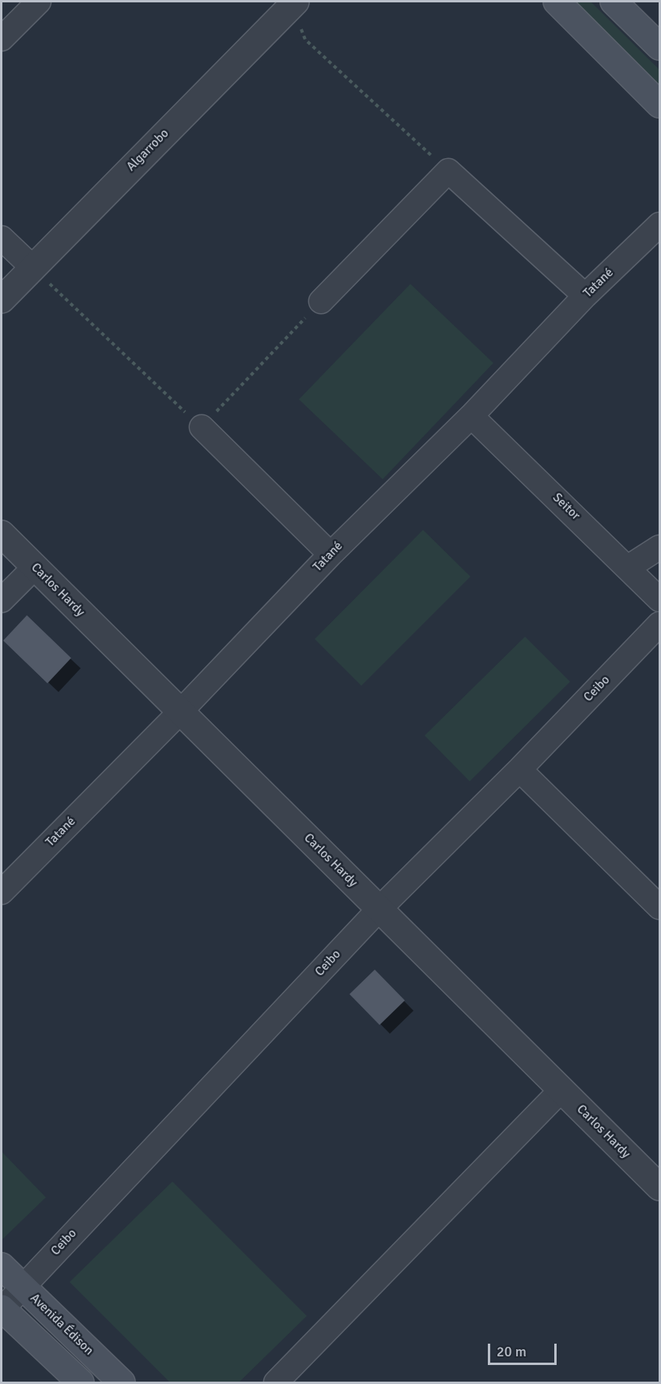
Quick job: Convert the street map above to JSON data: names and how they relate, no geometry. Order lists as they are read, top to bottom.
{
  "streets": {
    "main road": ["Avenida Édison"],
    "street": [
      "Algarrobo",
      "Tatané",
      "Seitor",
      "Carlos Hardy",
      "Ceibo"
    ]
  },
  "crossings": [
    ["Tatané", "Seitor"],
    ["Tatané", "Carlos Hardy"],
    ["Carlos Hardy", "Ceibo"],
    ["Ceibo", "Avenida Édison"]
  ],
  "scale_bar": "20 m"
}
